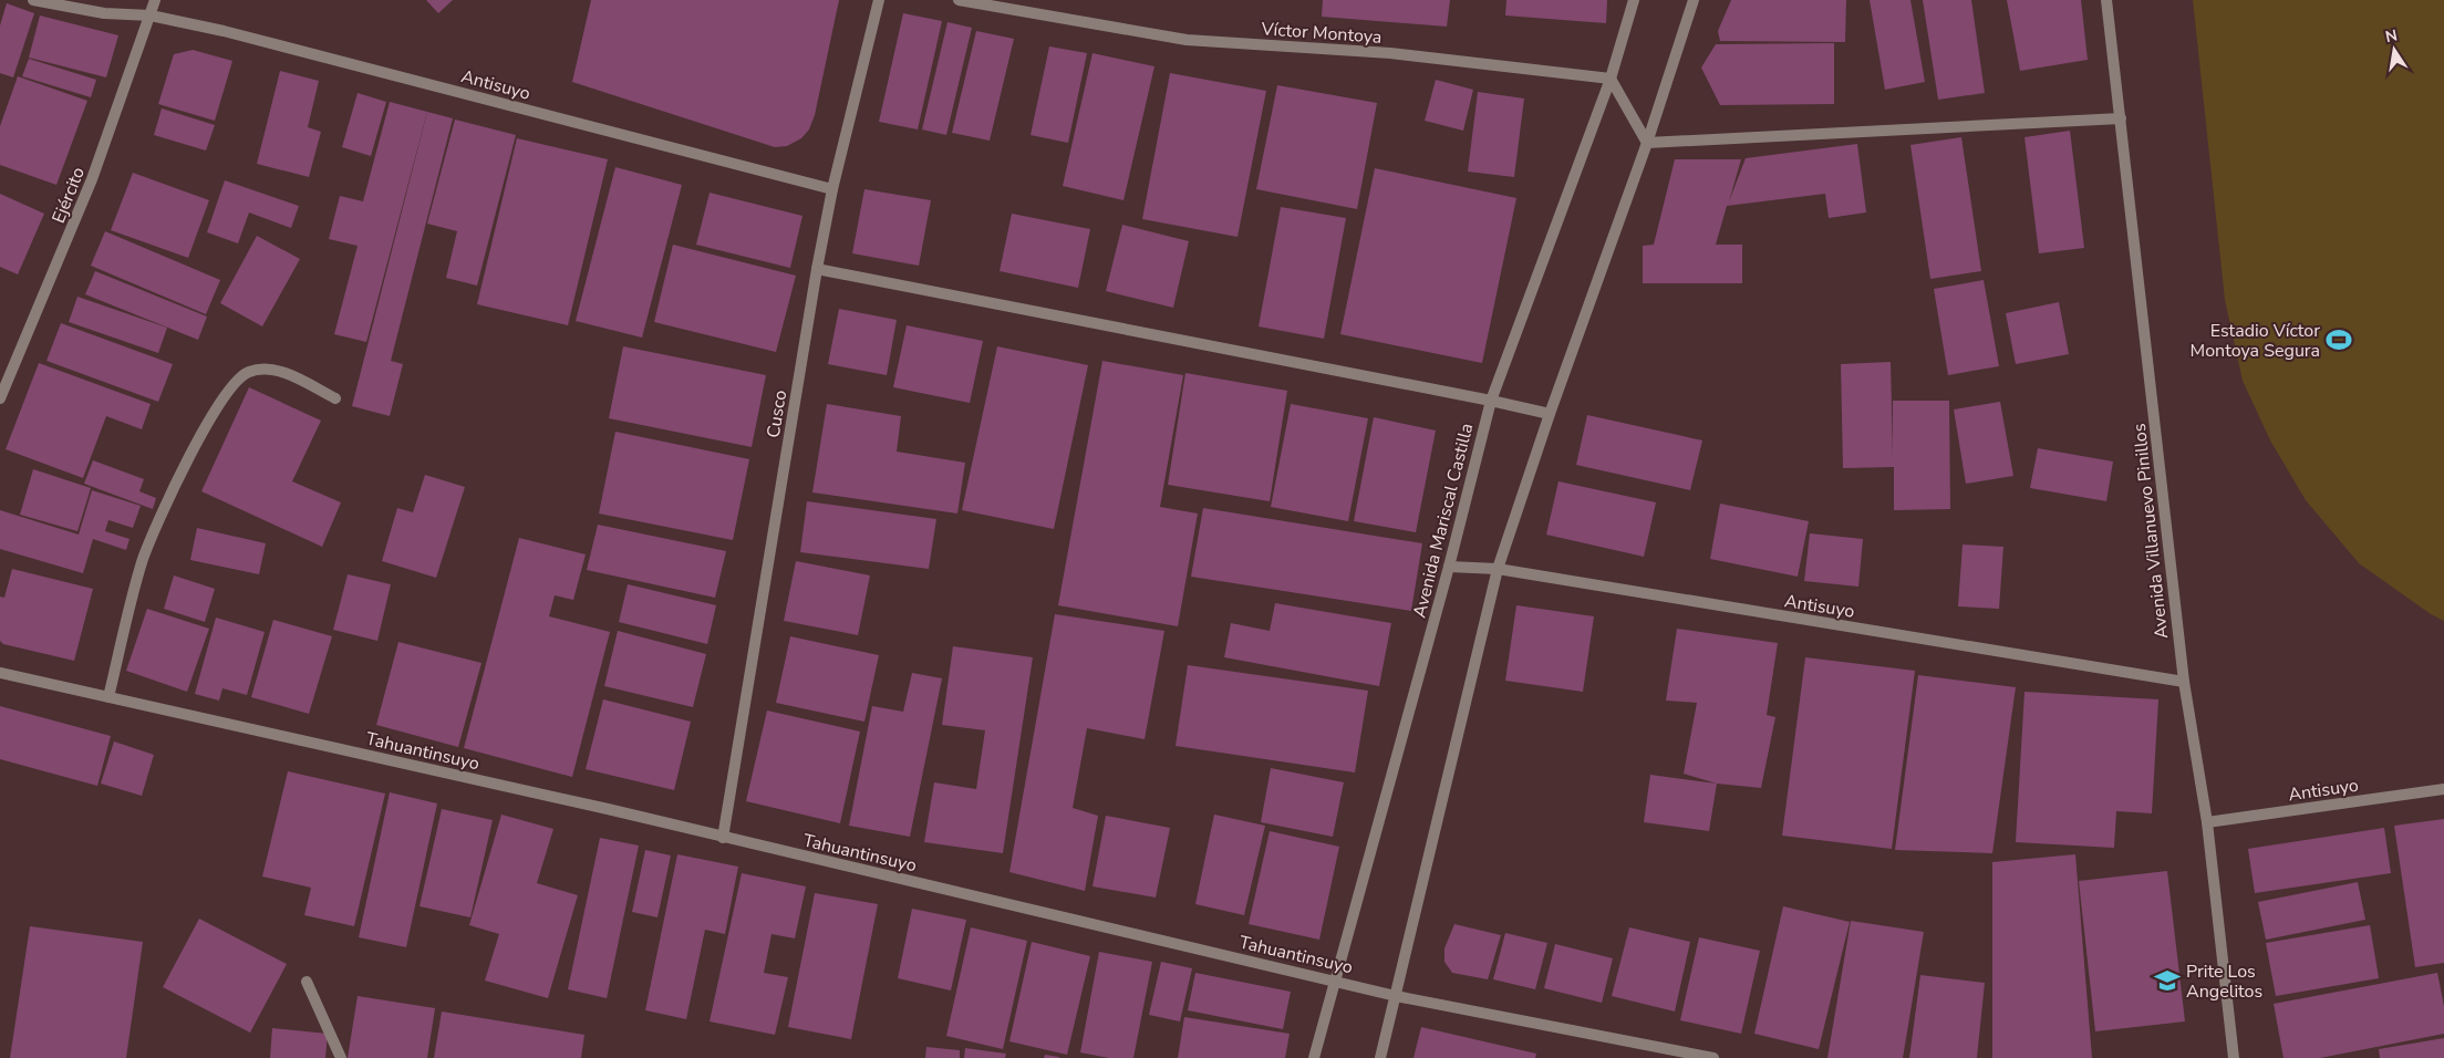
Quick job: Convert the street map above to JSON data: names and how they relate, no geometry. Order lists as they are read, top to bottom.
{
  "streets": {
    "street": [
      "Víctor Montoya",
      "Antisuyo",
      "Ejército",
      "Cusco",
      "Avenida Mariscal Castilla",
      "Avenida Villanuevo Pinillos",
      "Tahuantinsuyo"
    ]
  },
  "crossings": [
    ["Víctor Montoya", "Avenida Mariscal Castilla"],
    ["Antisuyo", "Ejército"],
    ["Antisuyo", "Cusco"],
    ["Antisuyo", "Avenida Mariscal Castilla"],
    ["Antisuyo", "Avenida Villanuevo Pinillos"],
    ["Cusco", "Tahuantinsuyo"],
    ["Avenida Mariscal Castilla", "Tahuantinsuyo"]
  ],
  "places": {
    "sports": ["Estadio Víctor Montoya Segura"],
    "school or university": ["Prite Los Angelitos"]
  },
  "north": "top"
}
